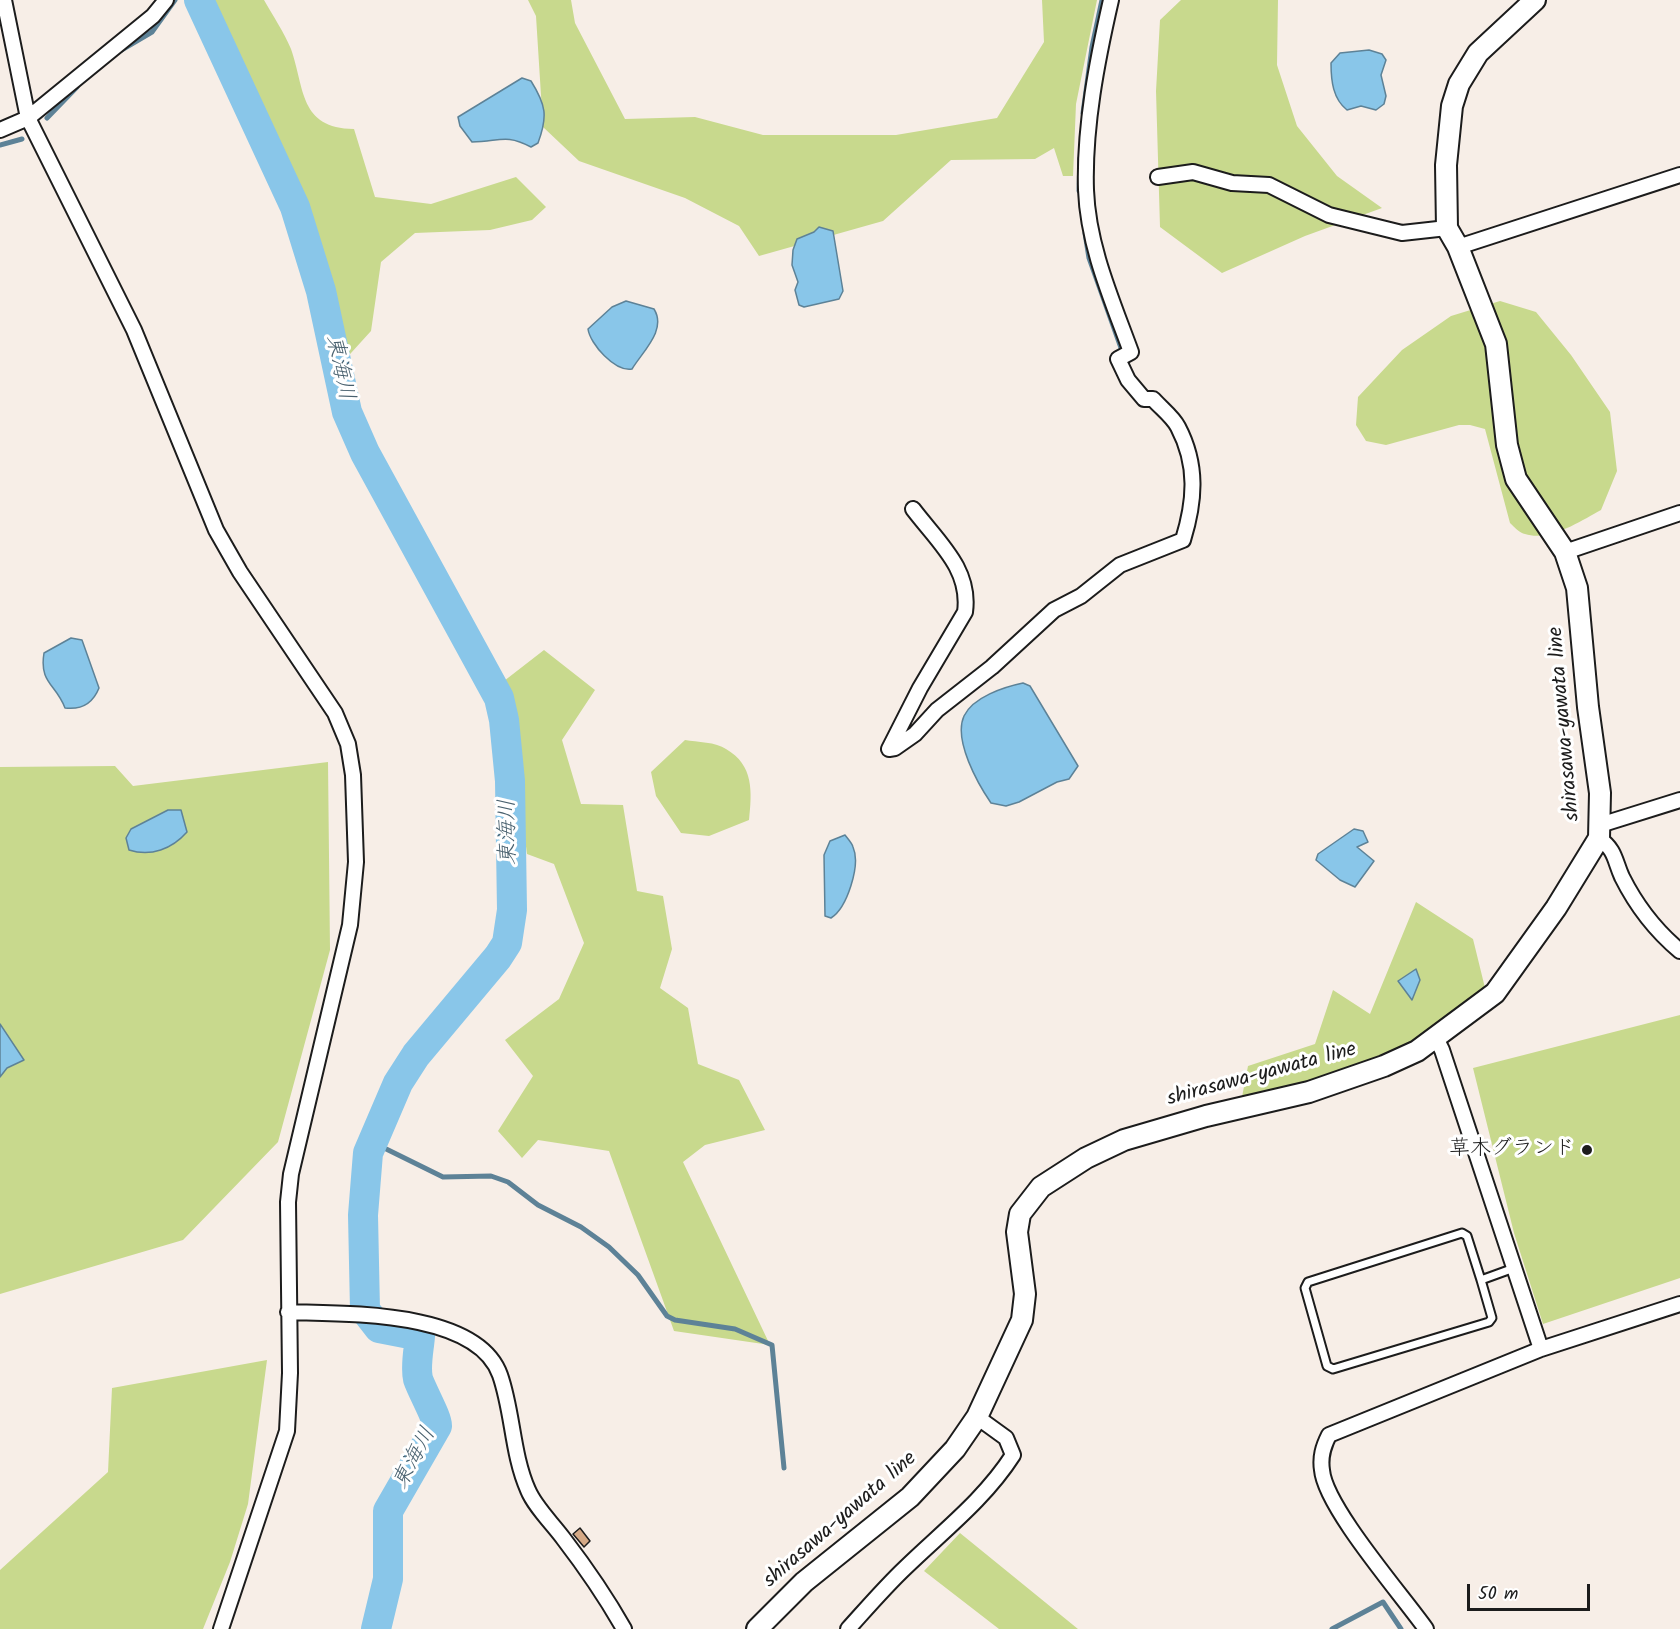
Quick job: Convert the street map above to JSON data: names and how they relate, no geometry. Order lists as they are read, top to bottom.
{
  "streets": {
    "main road": ["shirasawa-yawata line"]
  },
  "water": ["東海川"],
  "places": ["草木グランド"],
  "scale_bar": "50 m"
}
